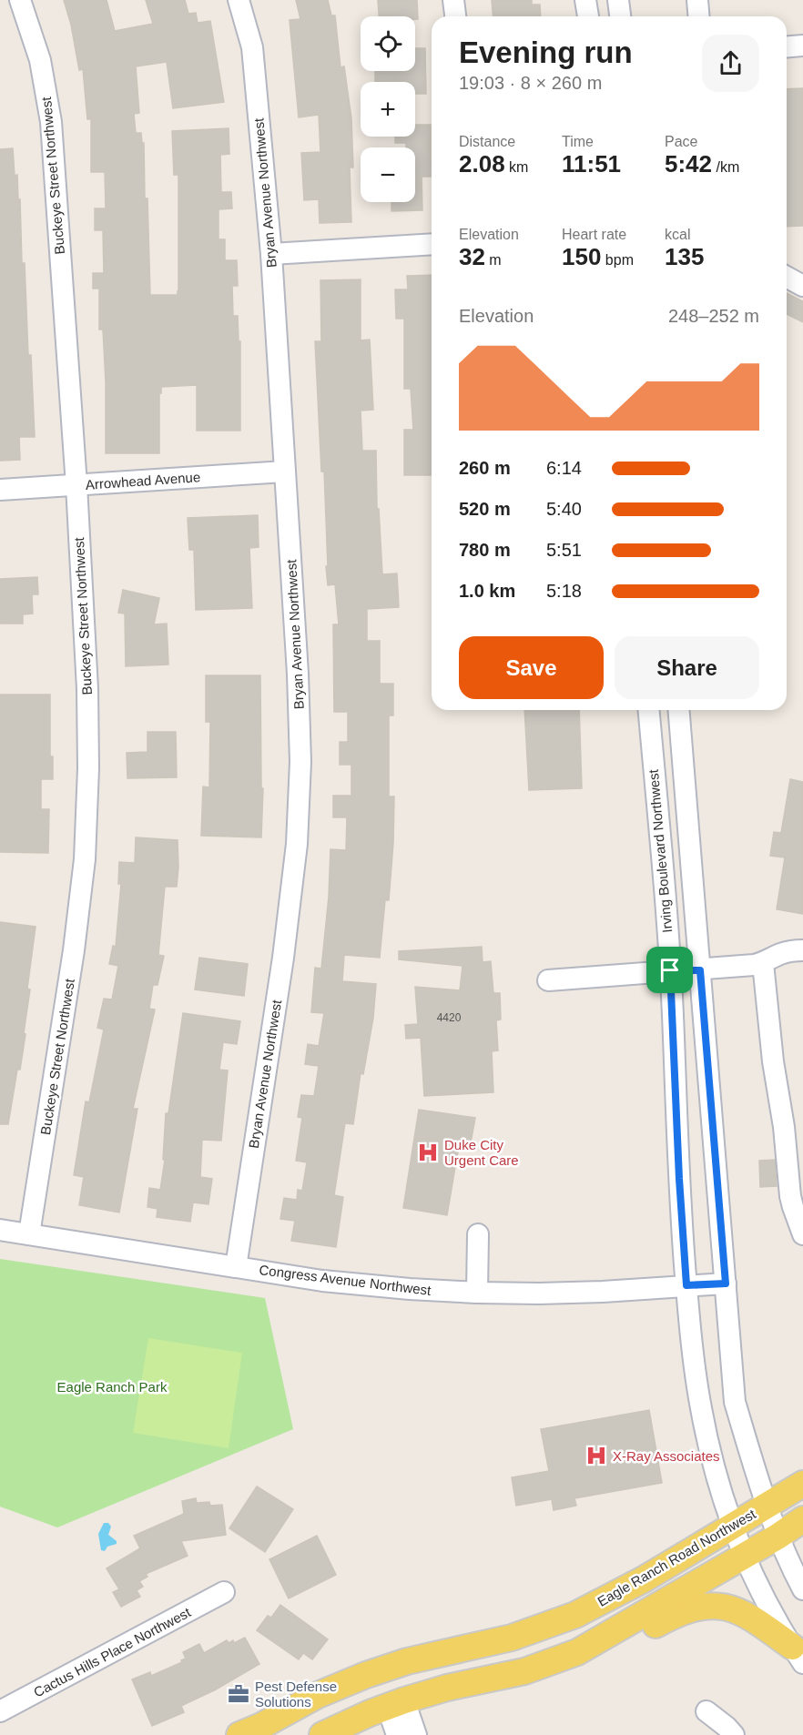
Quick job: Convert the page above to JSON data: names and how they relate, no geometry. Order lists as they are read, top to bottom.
{
  "streets": {
    "main road": ["Eagle Ranch Road Northwest"],
    "street": [
      "Buckeye Street Northwest",
      "Bryan Avenue Northwest",
      "Arrowhead Avenue",
      "Irving Boulevard Northwest",
      "Congress Avenue Northwest",
      "Cactus Hills Place Northwest"
    ]
  },
  "crossings": [
    ["Buckeye Street Northwest", "Arrowhead Avenue"],
    ["Buckeye Street Northwest", "Congress Avenue Northwest"],
    ["Bryan Avenue Northwest", "Arrowhead Avenue"],
    ["Bryan Avenue Northwest", "Congress Avenue Northwest"],
    ["Irving Boulevard Northwest", "Congress Avenue Northwest"],
    ["Irving Boulevard Northwest", "Eagle Ranch Road Northwest"]
  ],
  "parks": ["Eagle Ranch Park"],
  "places": {
    "hospital": ["Duke City Urgent Care", "X-Ray Associates"],
    "office": ["Pest Defense Solutions"]
  },
  "house_numbers": ["4420"],
  "page": {
    "map_buttons": ["+", "−"],
    "heading": ["Evening run", "19:03 · 8 × 260 m"],
    "stats": [
      ["Distance", "2.08 km"],
      ["Time", "11:51"],
      ["Pace", "5:42 /km"],
      ["Elevation", "32 m"],
      ["Heart rate", "150 bpm"],
      ["kcal", "135"]
    ],
    "chart": ["Elevation", "248–252 m"],
    "list": [
      {
        "name": "260 m",
        "note": "6:14"
      },
      {
        "name": "520 m",
        "note": "5:40"
      },
      {
        "name": "780 m",
        "note": "5:51"
      },
      {
        "name": "1.0 km",
        "note": "5:18"
      }
    ],
    "buttons": ["Save", "Share"]
  }
}
